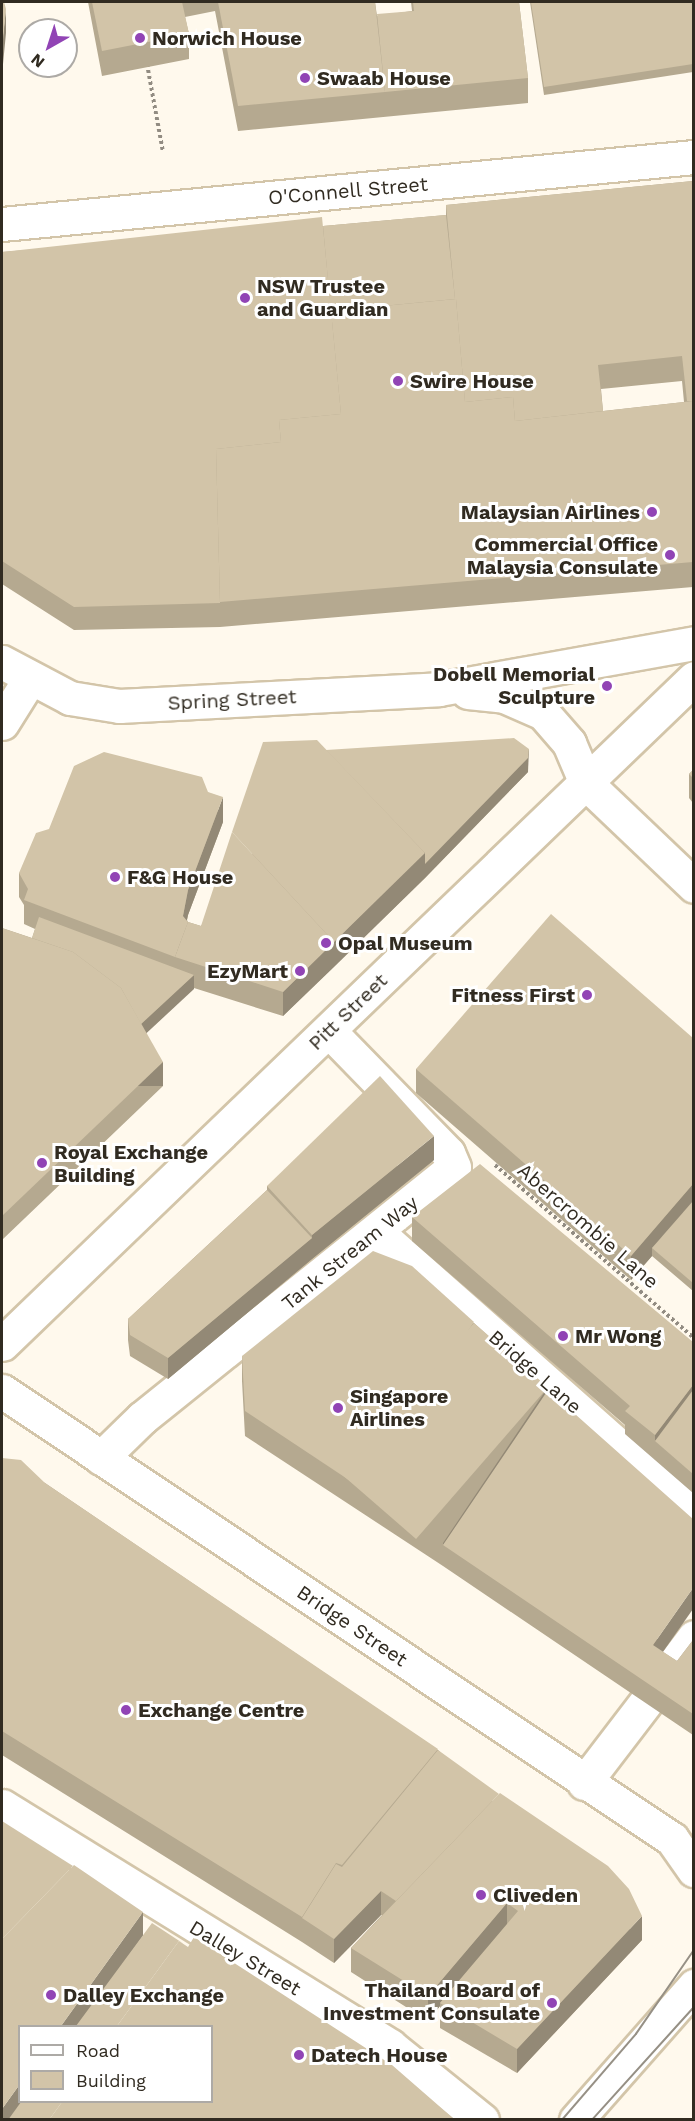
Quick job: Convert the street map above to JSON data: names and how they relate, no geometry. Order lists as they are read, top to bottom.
{
  "streets": {
    "street": [
      "O'Connell Street",
      "Spring Street",
      "Pitt Street",
      "Tank Stream Way",
      "Bridge Lane",
      "Bridge Street",
      "Dalley Street"
    ],
    "path": ["Abercrombie Lane"]
  },
  "crossings": [
    ["Spring Street", "Pitt Street"],
    ["Abercrombie Lane", "Tank Stream Way"],
    ["Tank Stream Way", "Bridge Lane"],
    ["Tank Stream Way", "Bridge Street"]
  ],
  "places": [
    "Norwich House",
    "Swaab House",
    "NSW Trustee and Guardian",
    "Swire House",
    "Malaysian Airlines",
    "Commercial Office Malaysia Consulate",
    "Dobell Memorial Sculpture",
    "F&G House",
    "Opal Museum",
    "EzyMart",
    "Fitness First",
    "Royal Exchange Building",
    "Mr Wong",
    "Singapore Airlines",
    "Exchange Centre",
    "Cliveden",
    "Dalley Exchange",
    "Thailand Board of Investment Consulate",
    "Datech House"
  ],
  "legend": ["Road", "Building"],
  "north": "bottom left"
}
